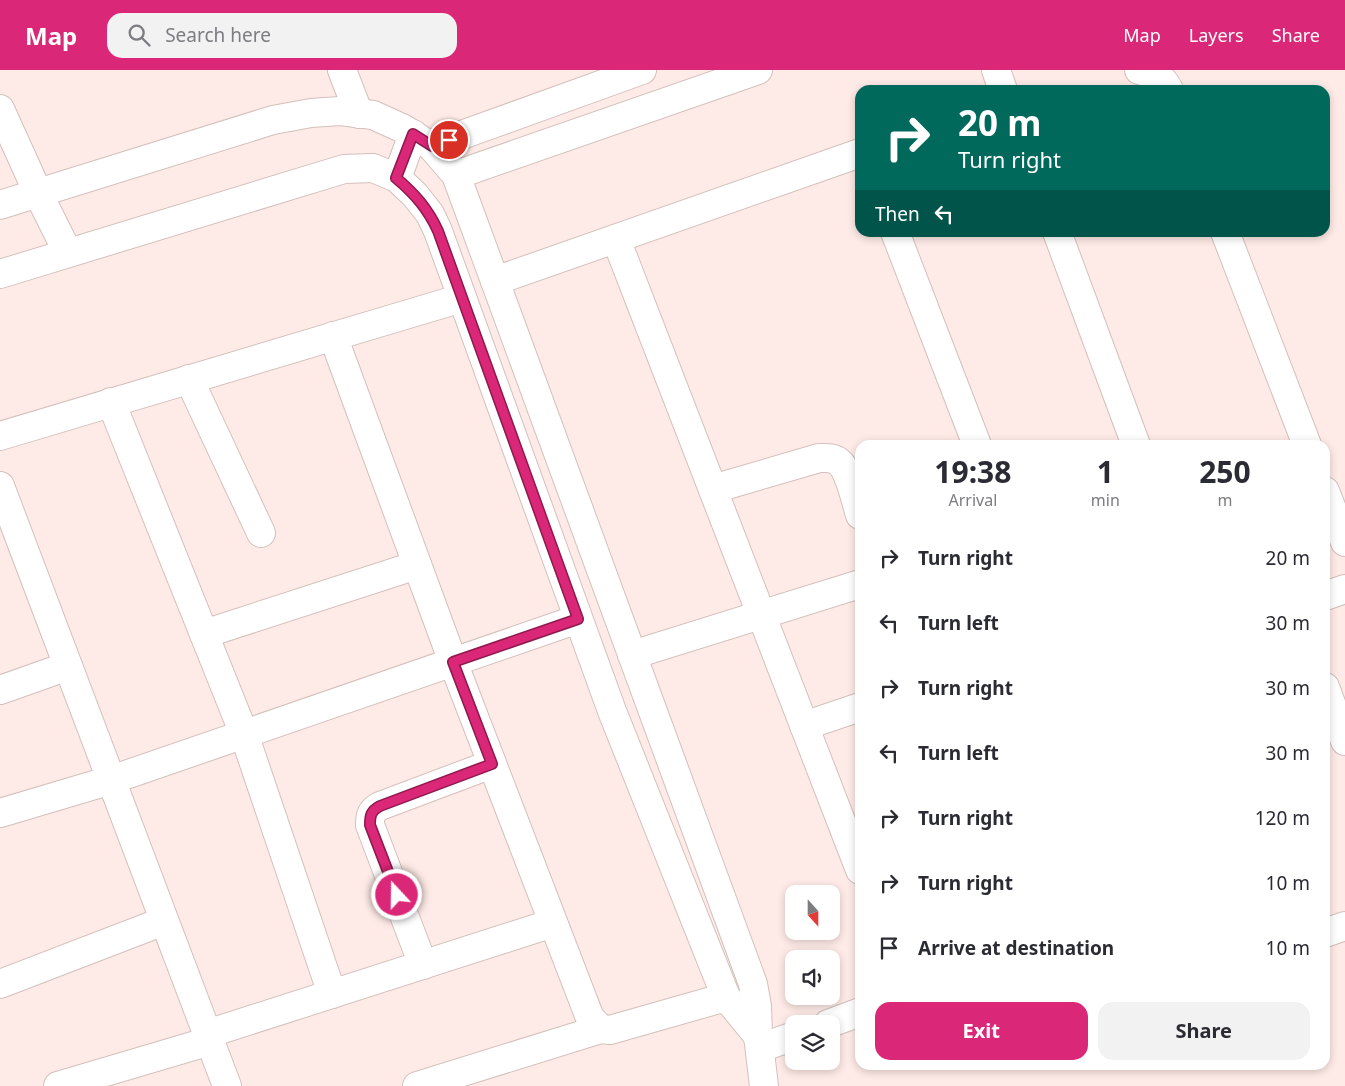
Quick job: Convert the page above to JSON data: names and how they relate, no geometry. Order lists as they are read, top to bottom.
{
  "north": "bottom",
  "page": {
    "header": "Map",
    "search": "Search here",
    "nav": ["Map", "Layers", "Share"],
    "turn": ["20 m", "Turn right"],
    "then": "Then",
    "eta": [
      "19:38",
      "Arrival",
      "1",
      "min",
      "250",
      "m"
    ],
    "list": [
      {
        "name": "Turn right",
        "value": "20 m"
      },
      {
        "name": "Turn left",
        "value": "30 m"
      },
      {
        "name": "Turn right",
        "value": "30 m"
      },
      {
        "name": "Turn left",
        "value": "30 m"
      },
      {
        "name": "Turn right",
        "value": "120 m"
      },
      {
        "name": "Turn right",
        "value": "10 m"
      },
      {
        "name": "Arrive at destination",
        "value": "10 m"
      }
    ],
    "buttons": ["Exit", "Share"]
  }
}
